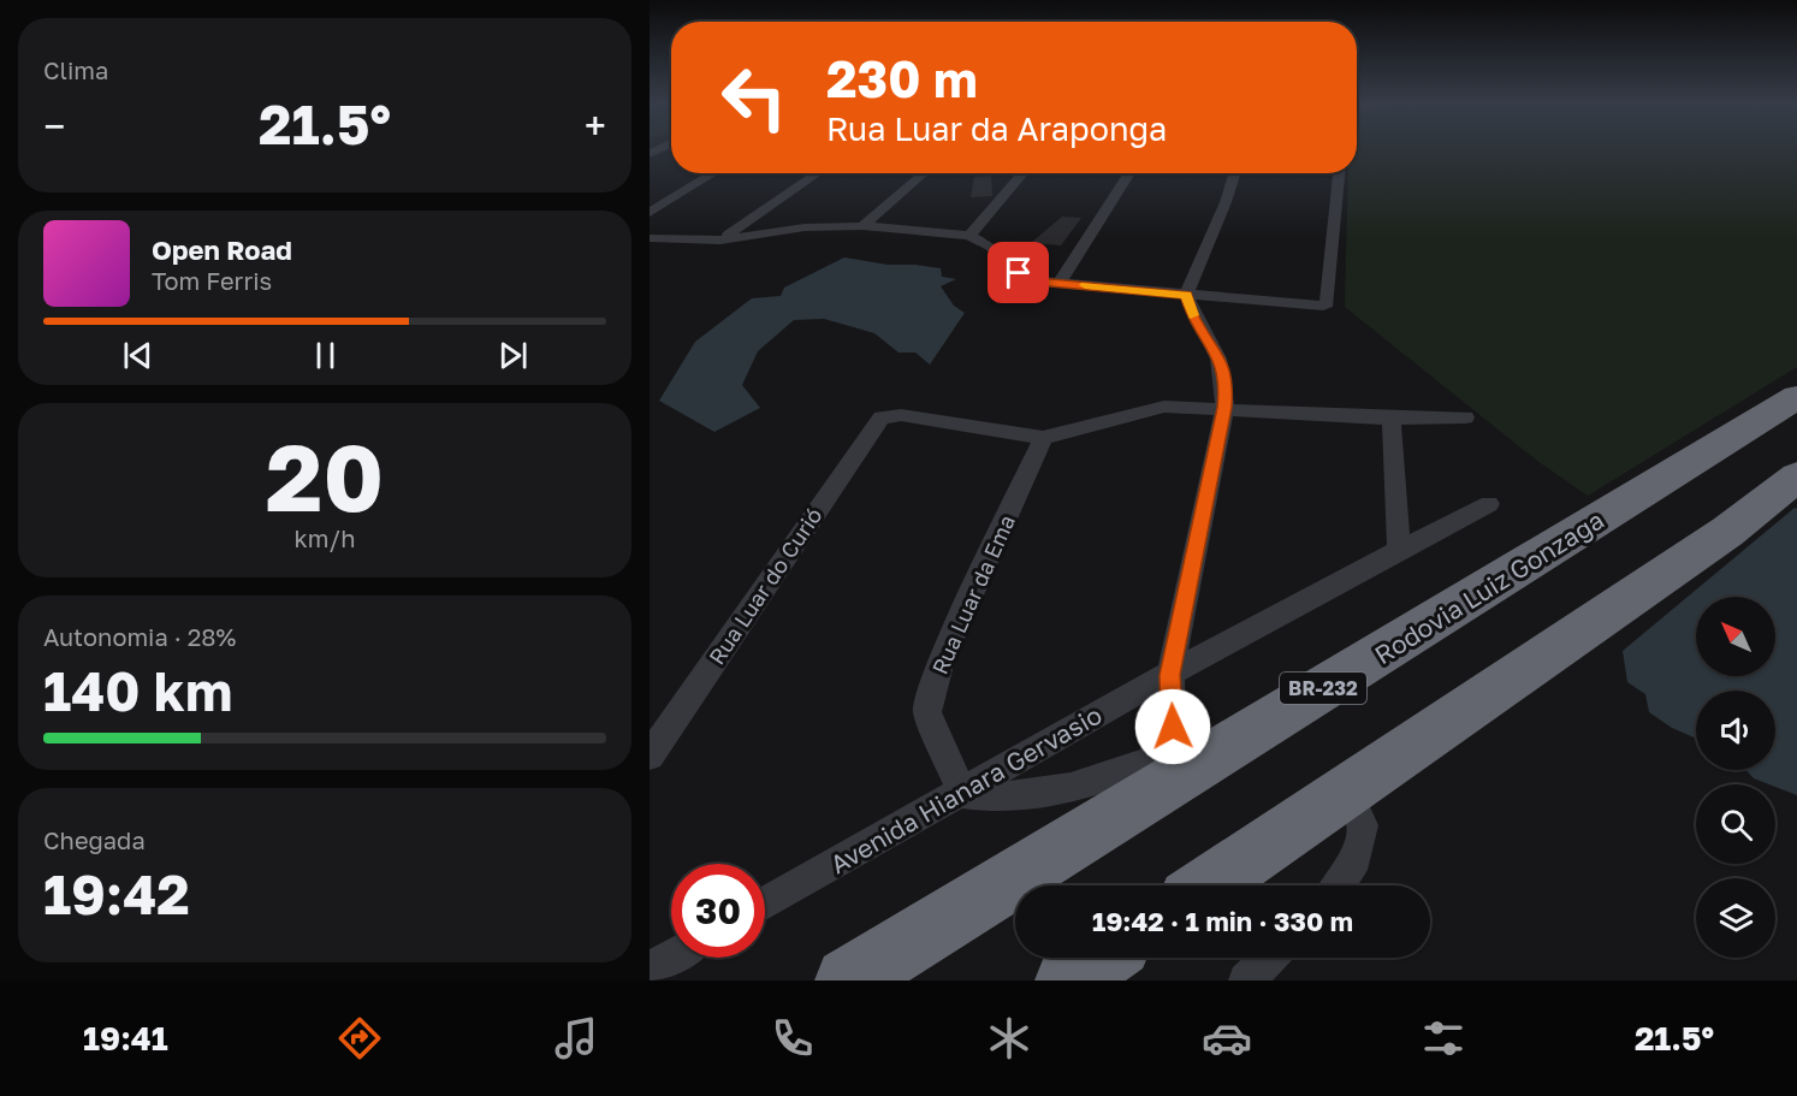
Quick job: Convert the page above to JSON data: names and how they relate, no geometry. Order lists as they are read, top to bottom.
{
  "streets": {
    "highway": ["Rodovia Luiz Gonzaga", "BR-232"],
    "street": ["Rua Luar do Curió", "Rua Luar da Ema", "Avenida Hianara Gervasio"]
  },
  "crossings": [
    ["Rua Luar do Curió", "Rua Luar da Ema"],
    ["Rua Luar da Ema", "Avenida Hianara Gervasio"]
  ],
  "north": "top left",
  "page": {
    "tile": [
      "Clima",
      ["20", "km/h"],
      ["Autonomia · 28%", "140 km"],
      ["Chegada", "19:42"]
    ],
    "turn": ["230 m", "Rua Luar da Araponga"],
    "heat": ["−", "21.5°", "+"],
    "song": ["Open Road", "Tom Ferris"],
    "limit": "30",
    "trip": "19:42 · 1 min · 330 m",
    "tabs": ["19:41", "21.5°"]
  }
}
